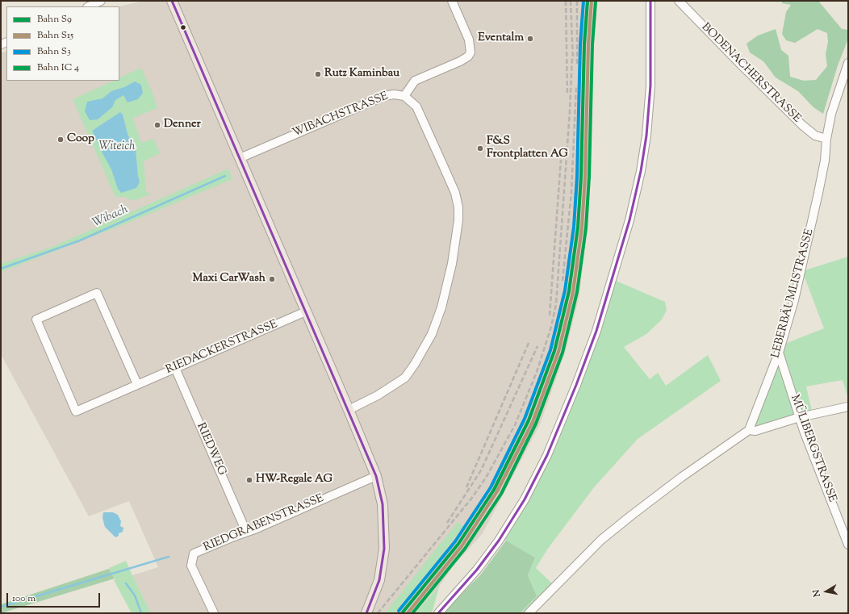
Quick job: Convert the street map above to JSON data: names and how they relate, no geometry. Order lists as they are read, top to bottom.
{
  "streets": {
    "street": [
      "BODENACHERSTRASSE",
      "WIBACHSTRASSE",
      "LEBERBÄUMLISTRASSE",
      "RIEDACKERSTRASSE",
      "MÜLIBERGSTRASSE",
      "RIEDWEG",
      "RIEDGRABENSTRASSE"
    ]
  },
  "crossings": [
    ["BODENACHERSTRASSE", "LEBERBÄUMLISTRASSE"],
    ["LEBERBÄUMLISTRASSE", "MÜLIBERGSTRASSE"],
    ["RIEDACKERSTRASSE", "RIEDWEG"],
    ["RIEDWEG", "RIEDGRABENSTRASSE"]
  ],
  "water": ["Witeich", "Wibach"],
  "places": [
    "Eventalm",
    "Rutz Kaminbau",
    "Denner",
    "Coop",
    "F&S Frontplatten AG",
    "Maxi CarWash",
    "HW-Regale AG"
  ],
  "lines": ["rail line S9", "rail line S15", "rail line S3"],
  "legend": [
    "Bahn S9",
    "Bahn S15",
    "Bahn S3",
    "Bahn IC 4"
  ],
  "scale_bar": "100 m",
  "north": "left"
}
